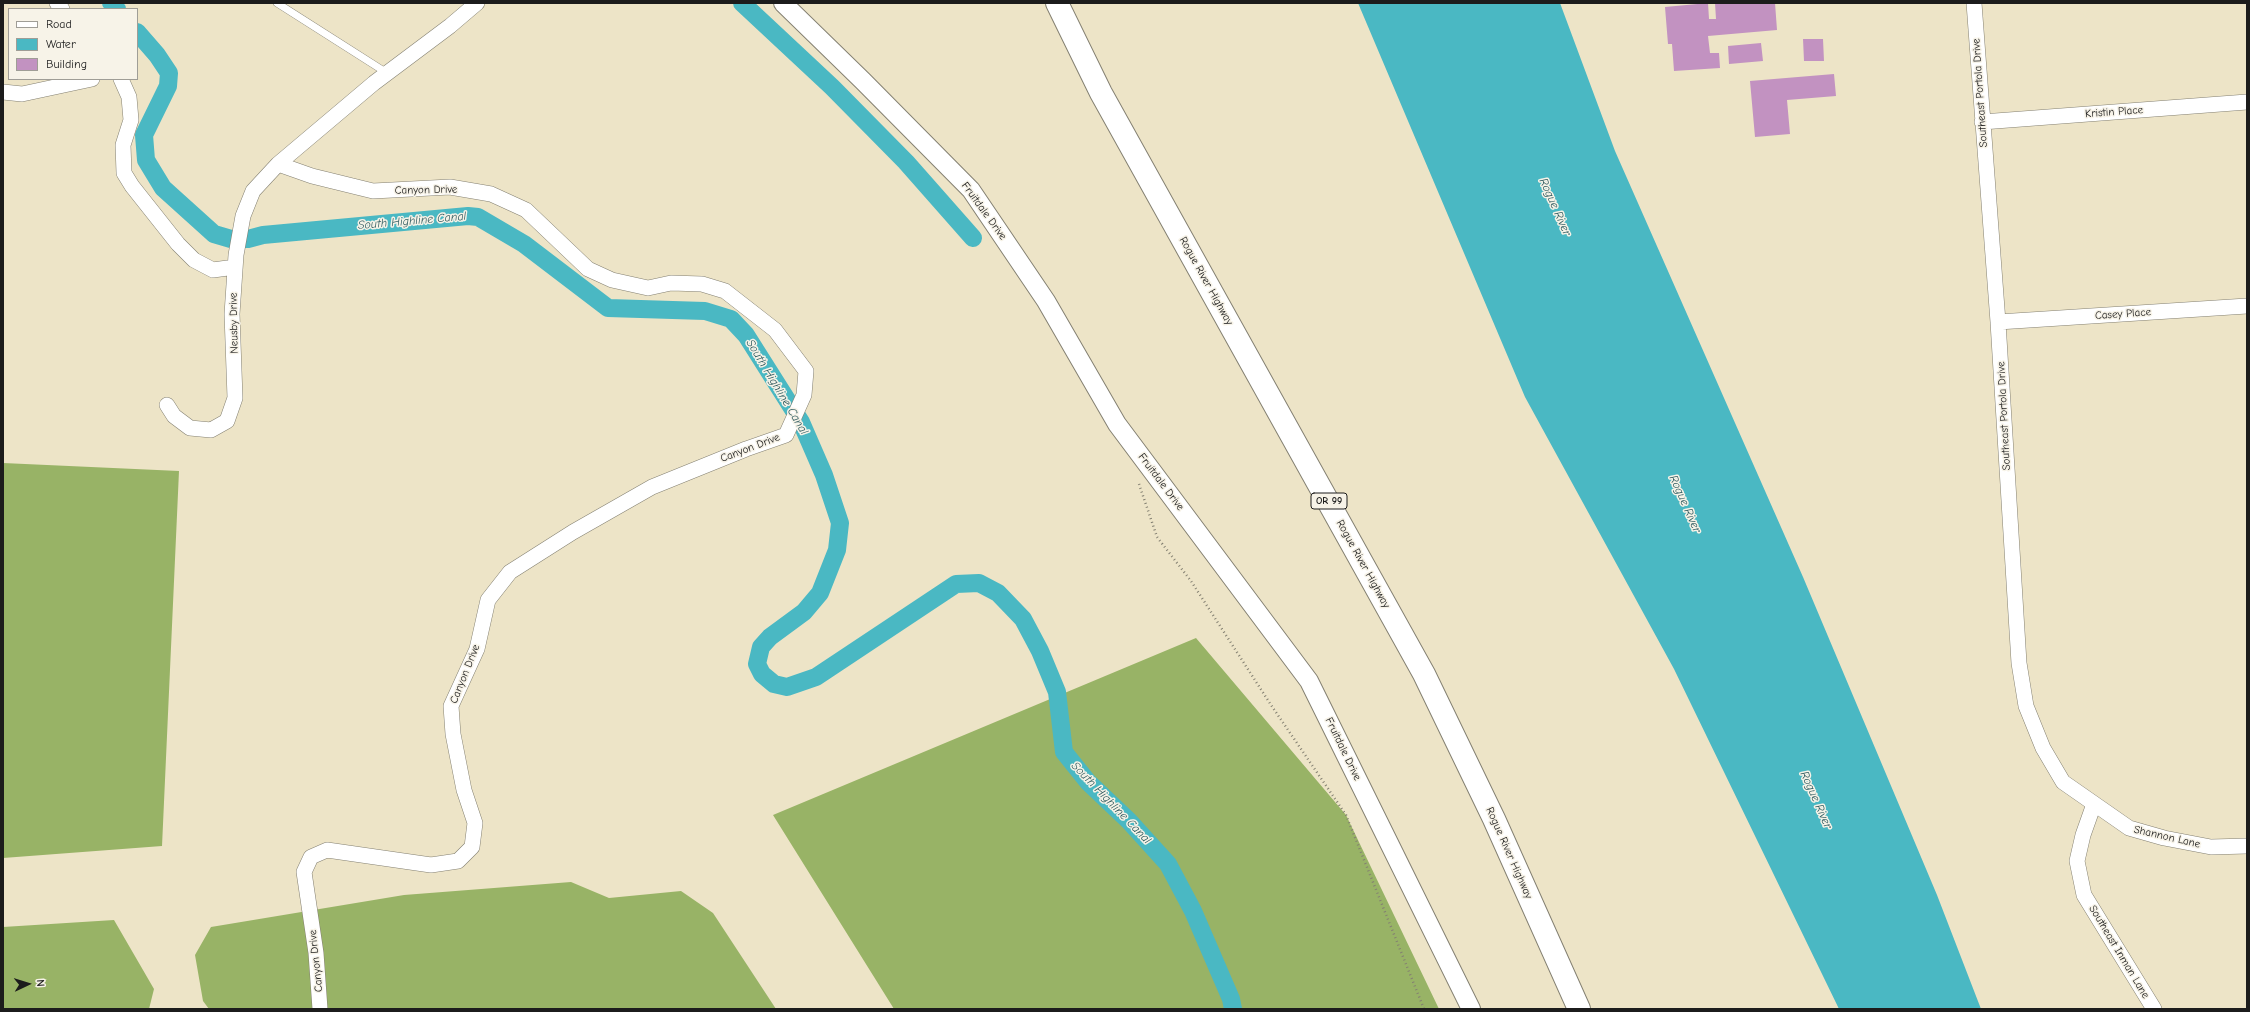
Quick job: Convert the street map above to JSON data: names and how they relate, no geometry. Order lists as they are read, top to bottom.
{
  "streets": {
    "main road": ["Rogue River Highway", "OR 99"],
    "street": [
      "Southeast Portola Drive",
      "Kristin Place",
      "Canyon Drive",
      "Fruitdale Drive",
      "Casey Place",
      "Neusby Drive",
      "Shannon Lane",
      "Southeast Inman Lane"
    ]
  },
  "crossings": [
    ["Southeast Portola Drive", "Kristin Place"],
    ["Southeast Portola Drive", "Casey Place"],
    ["Southeast Portola Drive", "Shannon Lane"],
    ["Southeast Portola Drive", "Southeast Inman Lane"],
    ["Canyon Drive", "Neusby Drive"],
    ["Shannon Lane", "Southeast Inman Lane"]
  ],
  "water": ["Rogue River", "South Highline Canal"],
  "legend": ["Road", "Water", "Building"],
  "north": "right"
}
